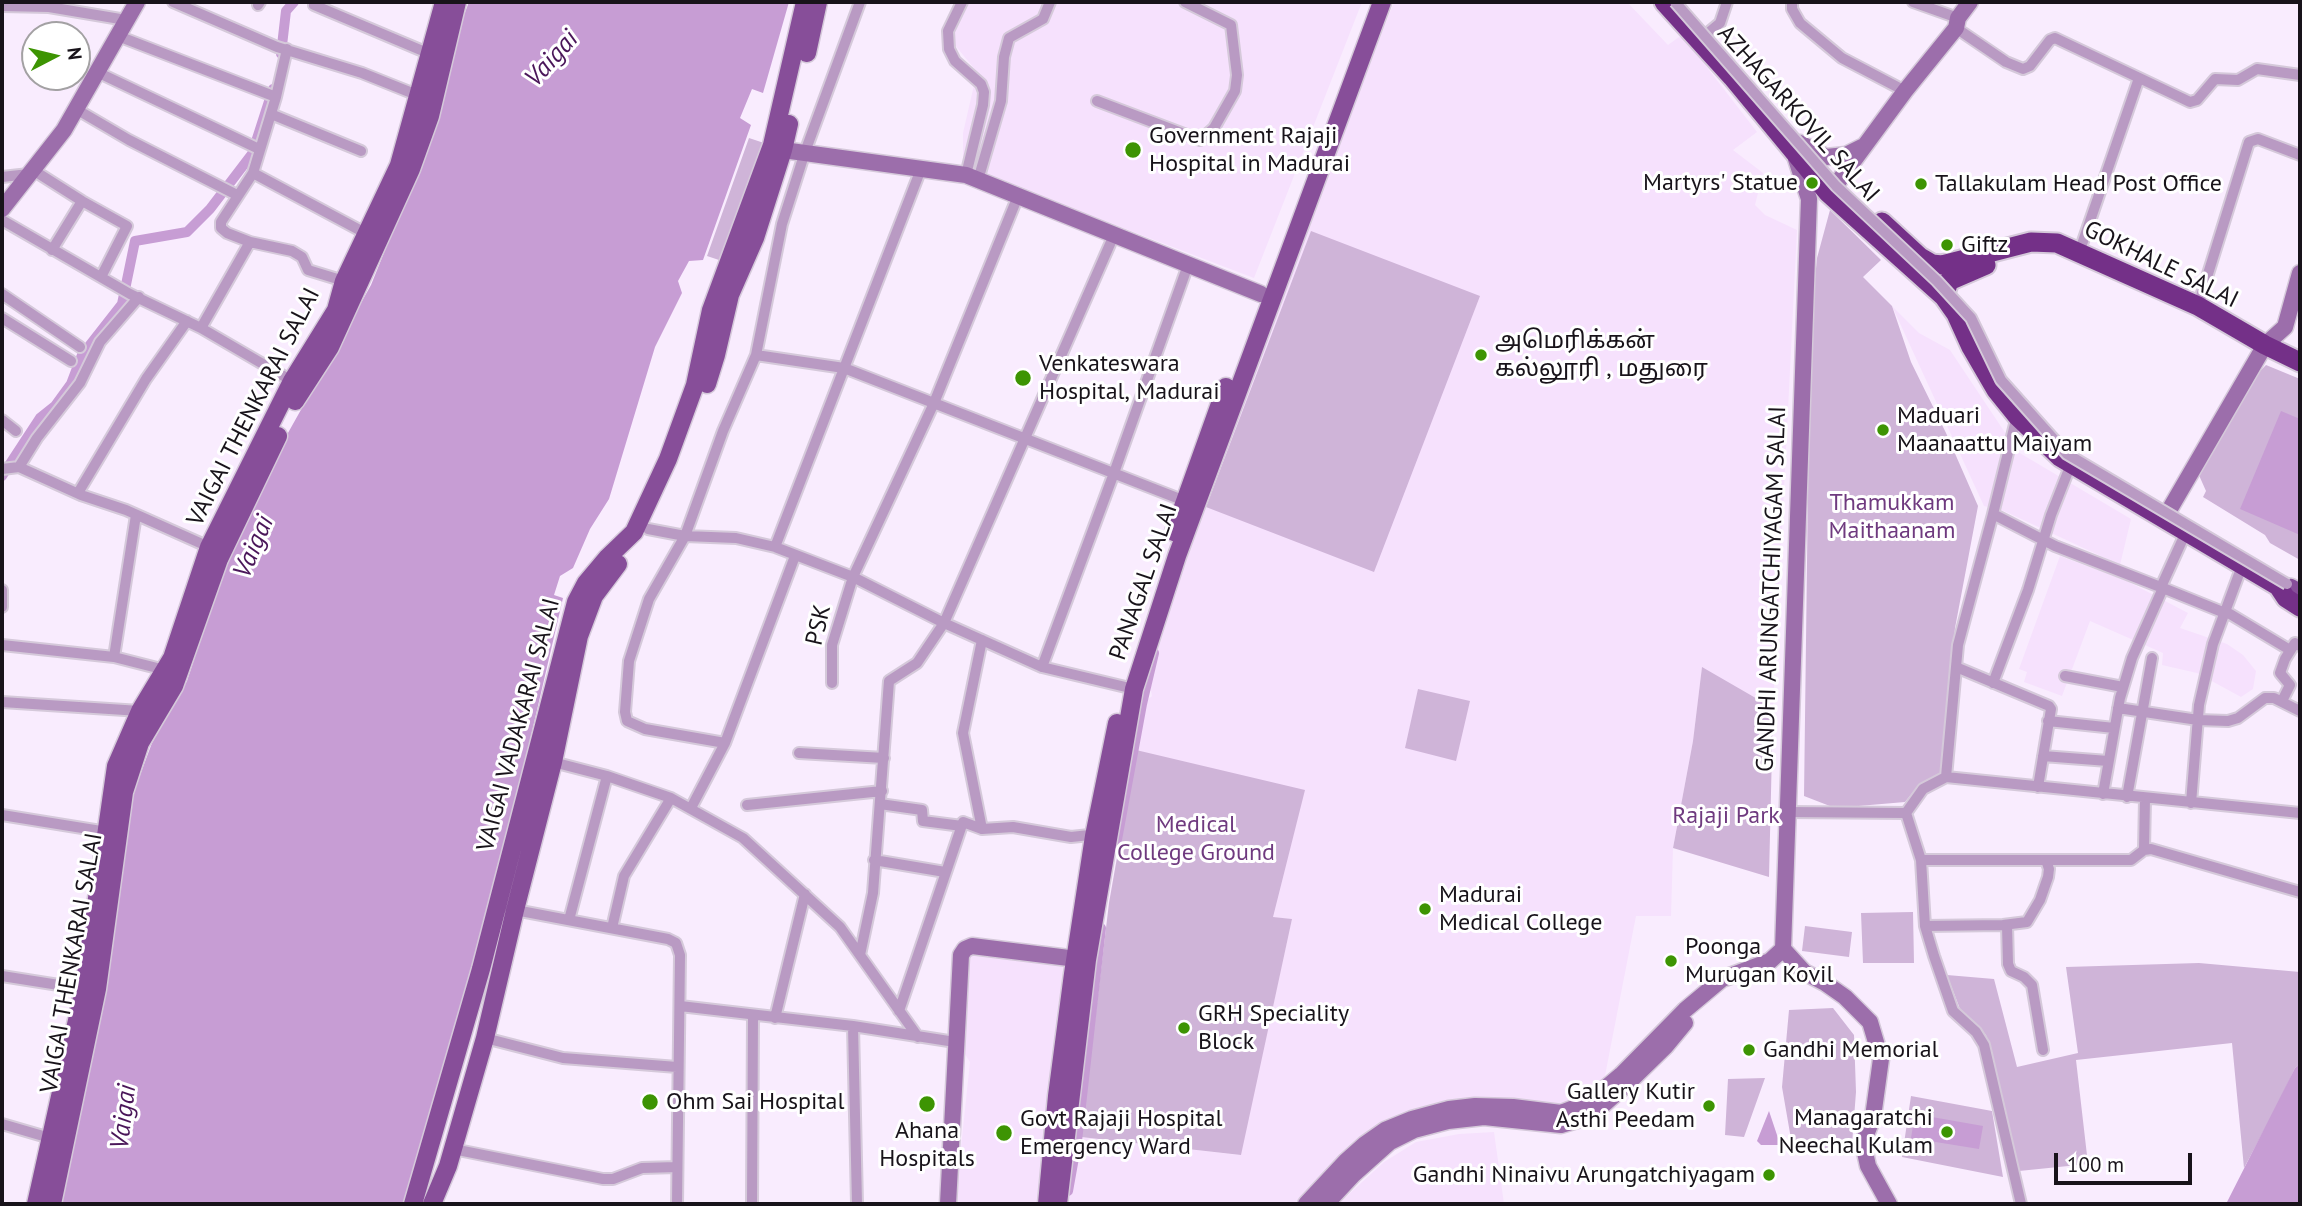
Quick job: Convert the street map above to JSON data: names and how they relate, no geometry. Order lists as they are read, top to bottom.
{
  "streets": {
    "highway": ["AZHAGARKOVIL SALAI", "GOKHALE SALAI"],
    "main road": ["VAIGAI THENKARAI SALAI", "PANAGAL SALAI", "VAIGAI VADAKARAI SALAI"],
    "street": ["GANDHI ARUNGATCHIYAGAM SALAI", "PSK"]
  },
  "crossings": [
    ["AZHAGARKOVIL SALAI", "GOKHALE SALAI"],
    ["AZHAGARKOVIL SALAI", "GANDHI ARUNGATCHIYAGAM SALAI"]
  ],
  "water": ["Vaigai"],
  "parks": ["Thamukkam Maithaanam", "Rajaji Park", "Medical College Ground"],
  "places": [
    "Government Rajaji Hospital in Madurai",
    "Martyrs' Statue",
    "Tallakulam Head Post Office",
    "Giftz",
    "அமெரிக்கன் கல்லூரி , மதுரை",
    "Venkateswara Hospital, Madurai",
    "Maduari Maanaattu Maiyam",
    "Madurai Medical College",
    "Poonga Murugan Kovil",
    "GRH Speciality Block",
    "Gandhi Memorial",
    "Ohm Sai Hospital",
    "Ahana Hospitals",
    "Gallery Kutir Asthi Peedam",
    "Managaratchi Neechal Kulam",
    "Govt Rajaji Hospital Emergency Ward",
    "Gandhi Ninaivu Arungatchiyagam"
  ],
  "scale_bar": "100 m",
  "north": "right"
}
